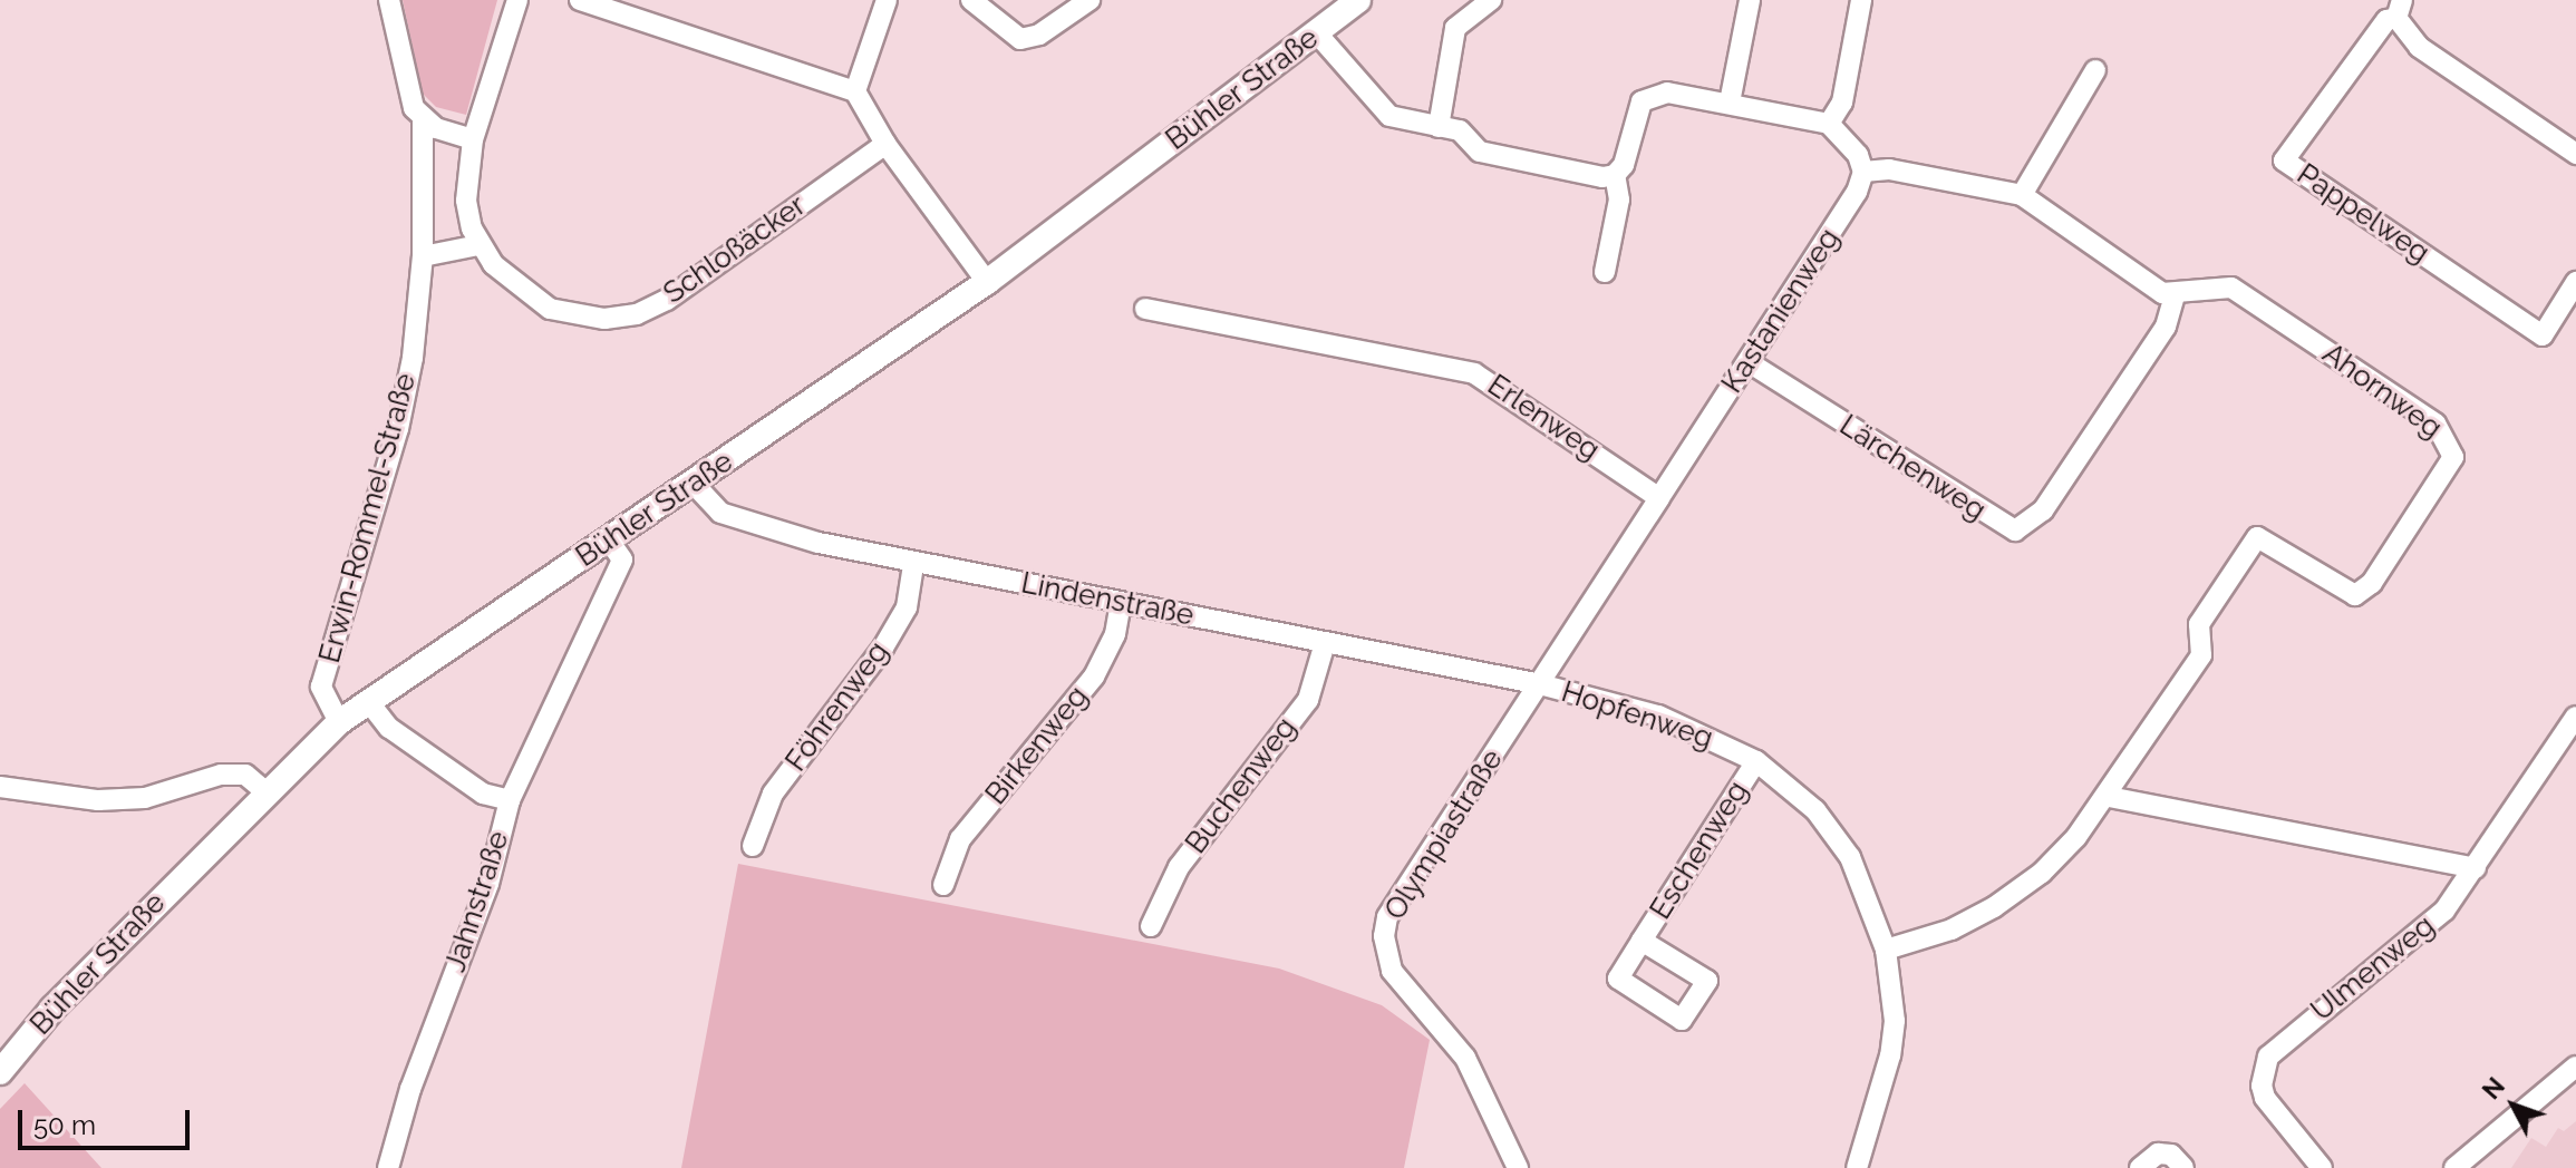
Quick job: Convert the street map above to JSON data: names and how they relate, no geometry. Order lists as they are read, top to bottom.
{
  "streets": {
    "street": [
      "Bühler Straße",
      "Pappelweg",
      "Schloßäcker",
      "Kastanienweg",
      "Ahornweg",
      "Erlenweg",
      "Lärchenweg",
      "Erwin-Rommel-Straße",
      "Lindenstraße",
      "Föhrenweg",
      "Hopfenweg",
      "Birkenweg",
      "Buchenweg",
      "Olympiastraße",
      "Eschenweg",
      "Jahnstraße",
      "Ulmenweg"
    ]
  },
  "crossings": [
    ["Bühler Straße", "Erwin-Rommel-Straße"],
    ["Bühler Straße", "Lindenstraße"],
    ["Bühler Straße", "Jahnstraße"],
    ["Kastanienweg", "Erlenweg"],
    ["Kastanienweg", "Lärchenweg"],
    ["Ahornweg", "Lärchenweg"],
    ["Ahornweg", "Hopfenweg"],
    ["Lindenstraße", "Föhrenweg"],
    ["Lindenstraße", "Hopfenweg"],
    ["Lindenstraße", "Birkenweg"],
    ["Lindenstraße", "Buchenweg"],
    ["Lindenstraße", "Olympiastraße"],
    ["Hopfenweg", "Olympiastraße"],
    ["Hopfenweg", "Eschenweg"]
  ],
  "scale_bar": "50 m",
  "north": "top left"
}
